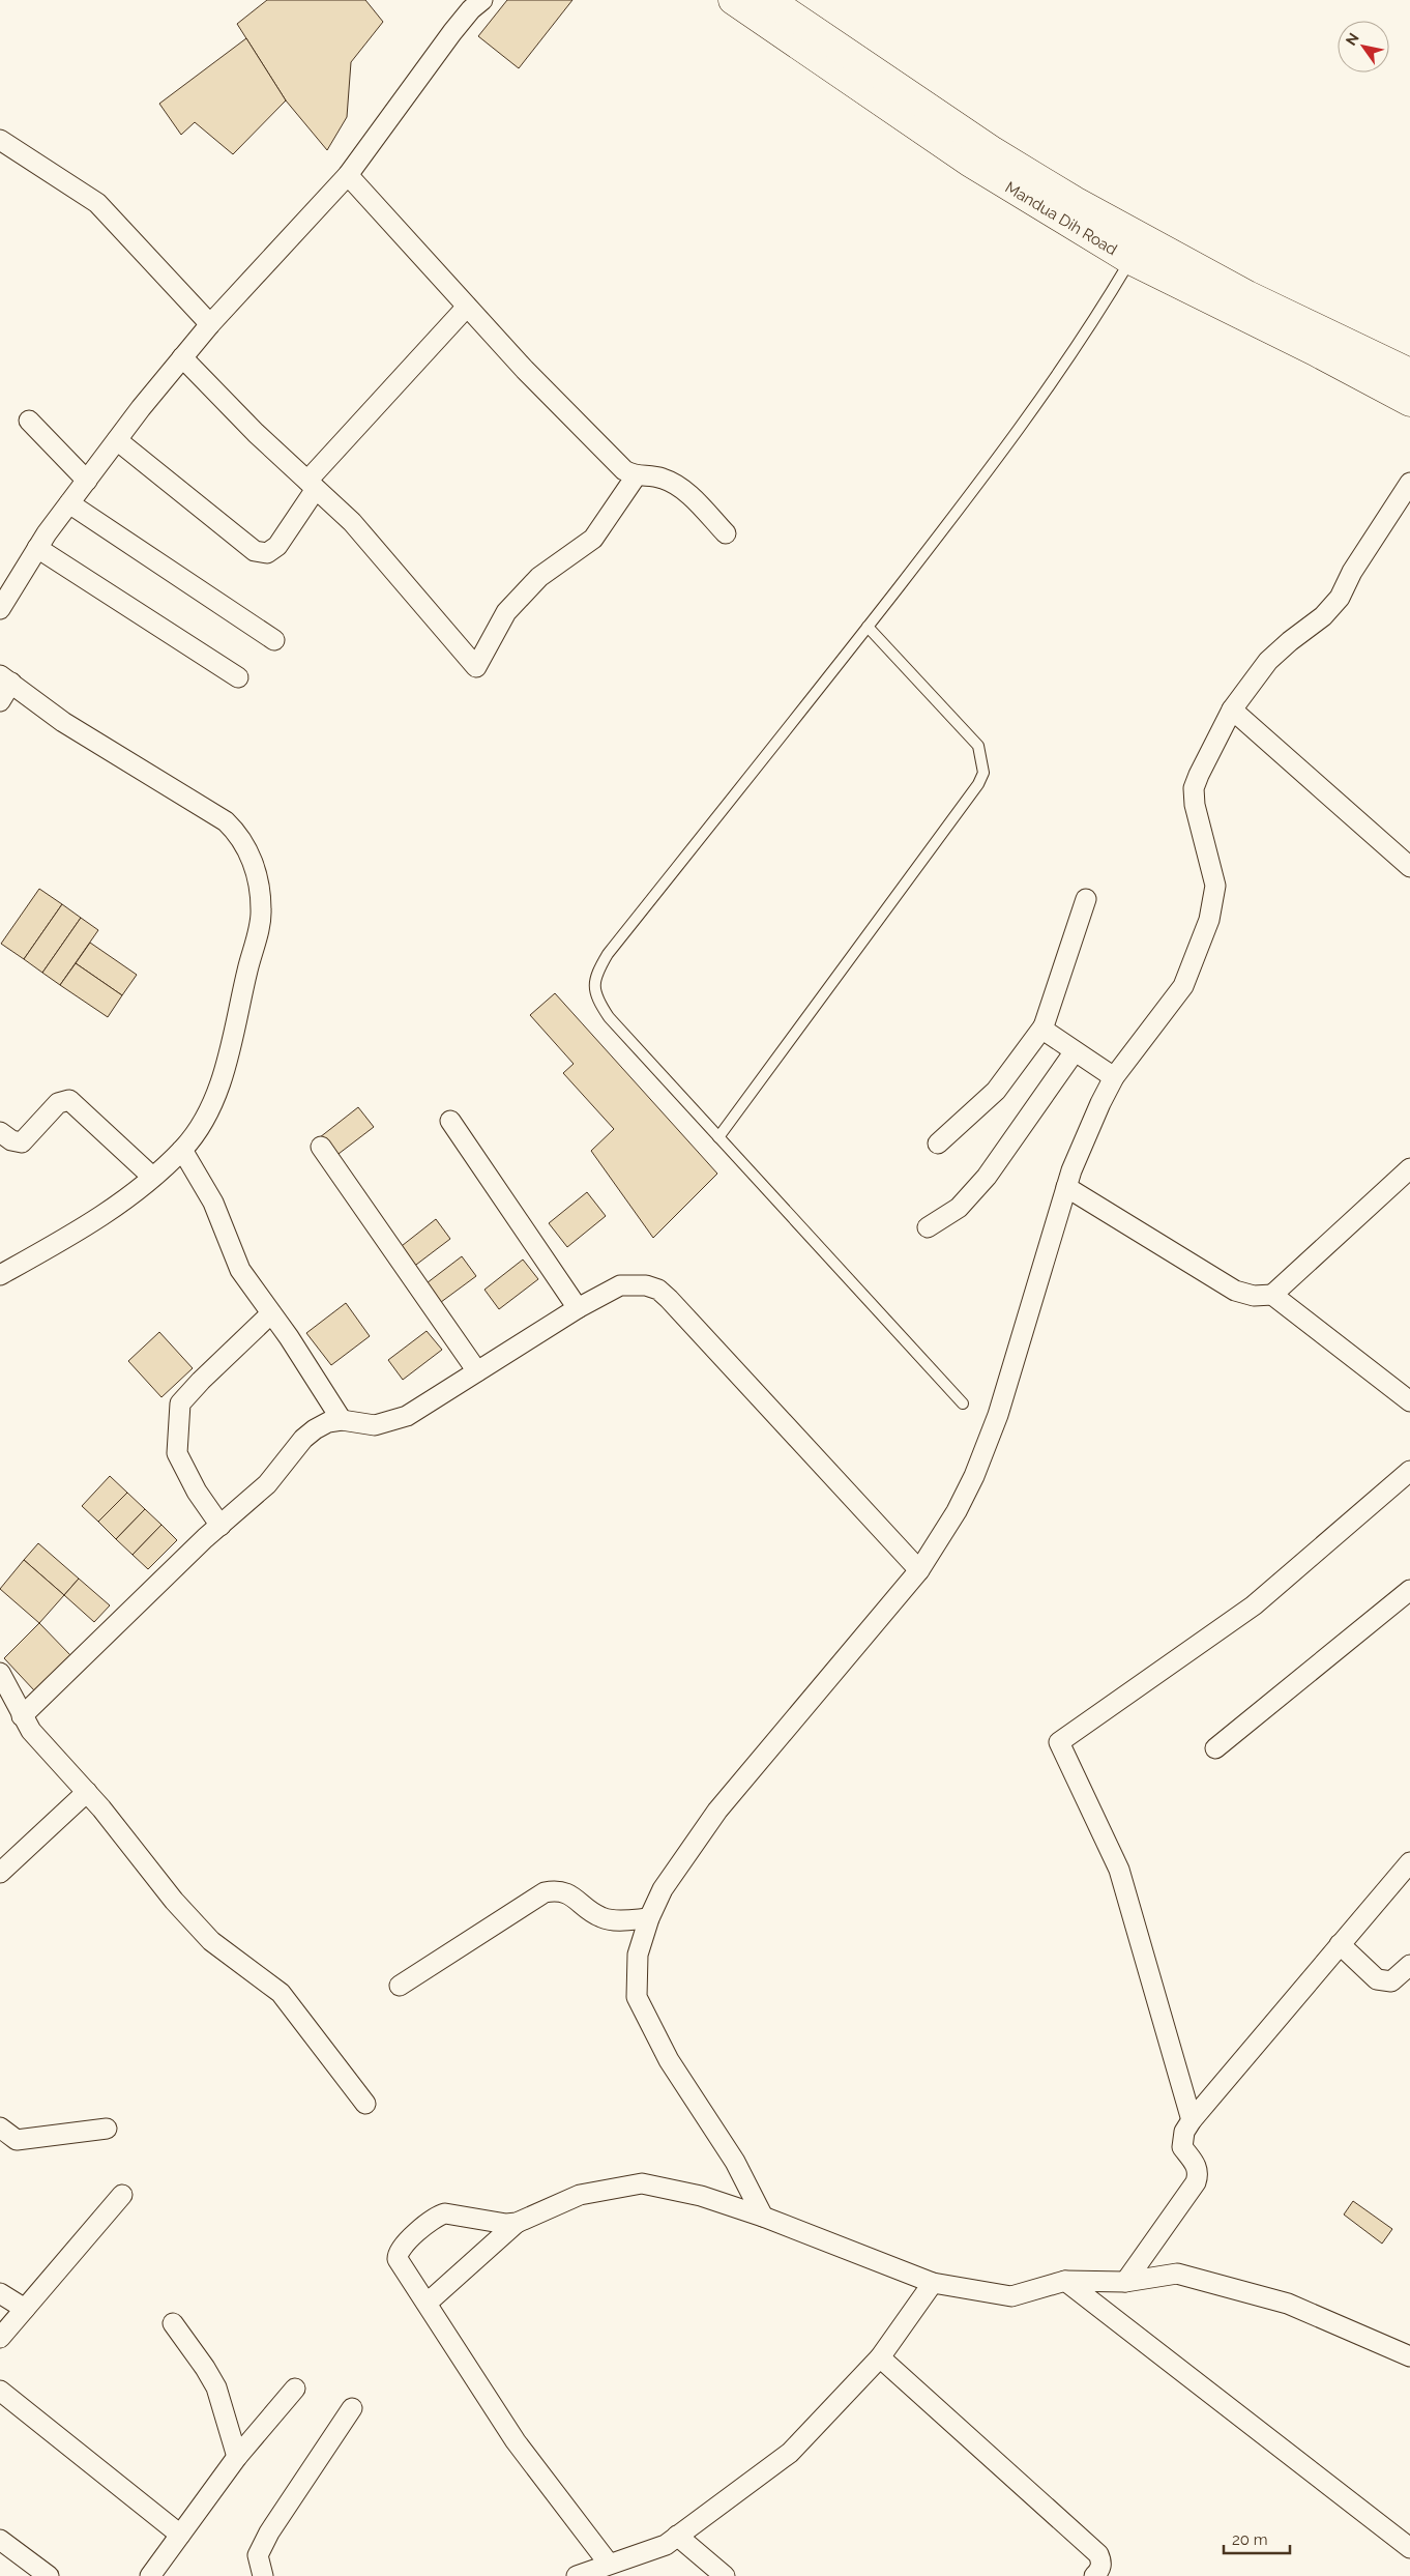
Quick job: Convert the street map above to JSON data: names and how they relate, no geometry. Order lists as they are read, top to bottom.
{
  "streets": {
    "main road": ["Mandua Dih Road"]
  },
  "scale_bar": "20 m",
  "north": "top left"
}
